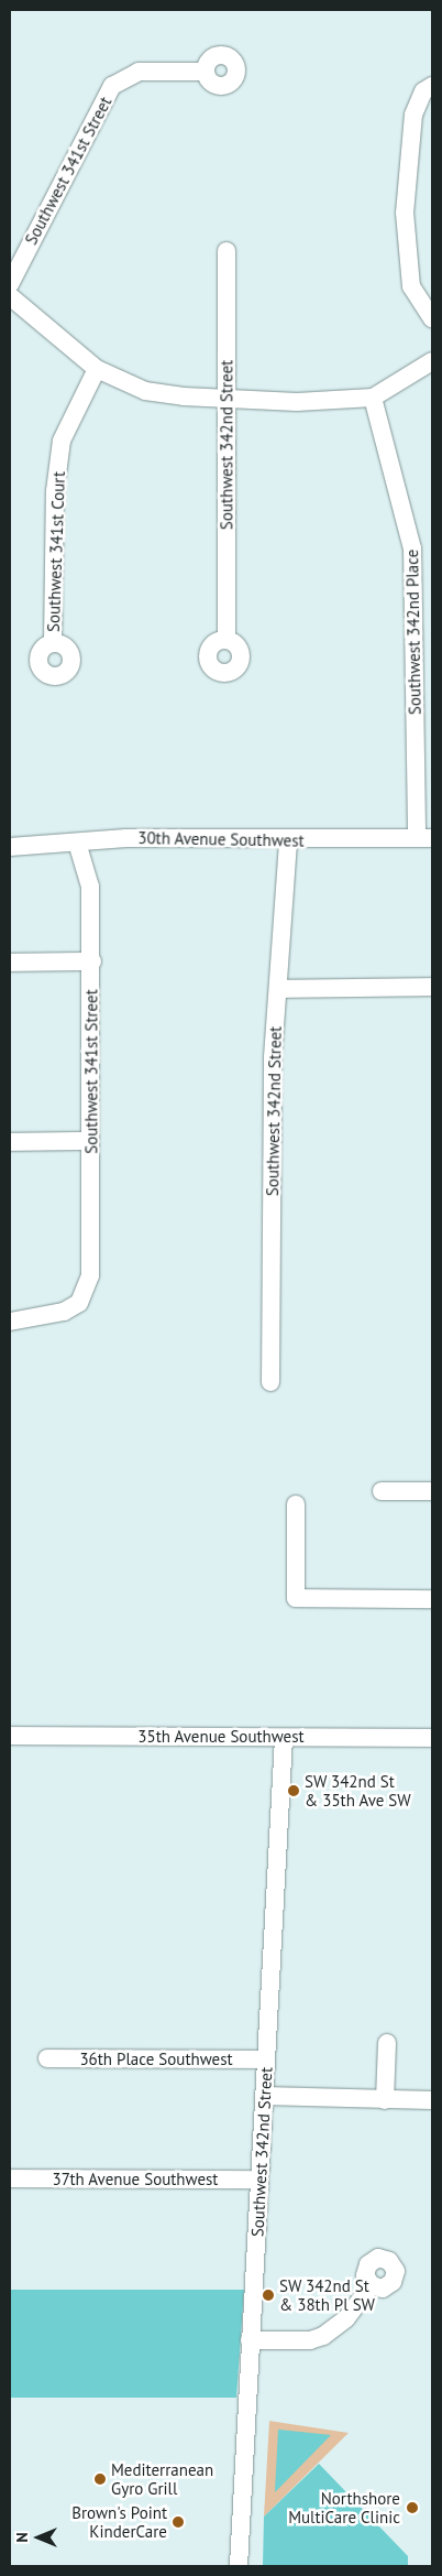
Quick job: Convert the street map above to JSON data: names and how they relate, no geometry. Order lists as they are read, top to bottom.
{
  "streets": {
    "street": [
      "Southwest 341st Street",
      "Southwest 342nd Street",
      "Southwest 341st Court",
      "Southwest 342nd Place",
      "30th Avenue Southwest",
      "35th Avenue Southwest",
      "36th Place Southwest",
      "37th Avenue Southwest"
    ]
  },
  "crossings": [
    ["Southwest 341st Street", "30th Avenue Southwest"],
    ["Southwest 342nd Street", "30th Avenue Southwest"],
    ["Southwest 342nd Street", "35th Avenue Southwest"],
    ["Southwest 342nd Street", "36th Place Southwest"],
    ["Southwest 342nd Street", "37th Avenue Southwest"],
    ["Southwest 342nd Place", "30th Avenue Southwest"]
  ],
  "places": [
    "SW 342nd St & 35th Ave SW",
    "SW 342nd St & 38th Pl SW",
    "Mediterranean Gyro Grill",
    "Northshore MultiCare Clinic",
    "Brown's Point KinderCare"
  ],
  "north": "left"
}
